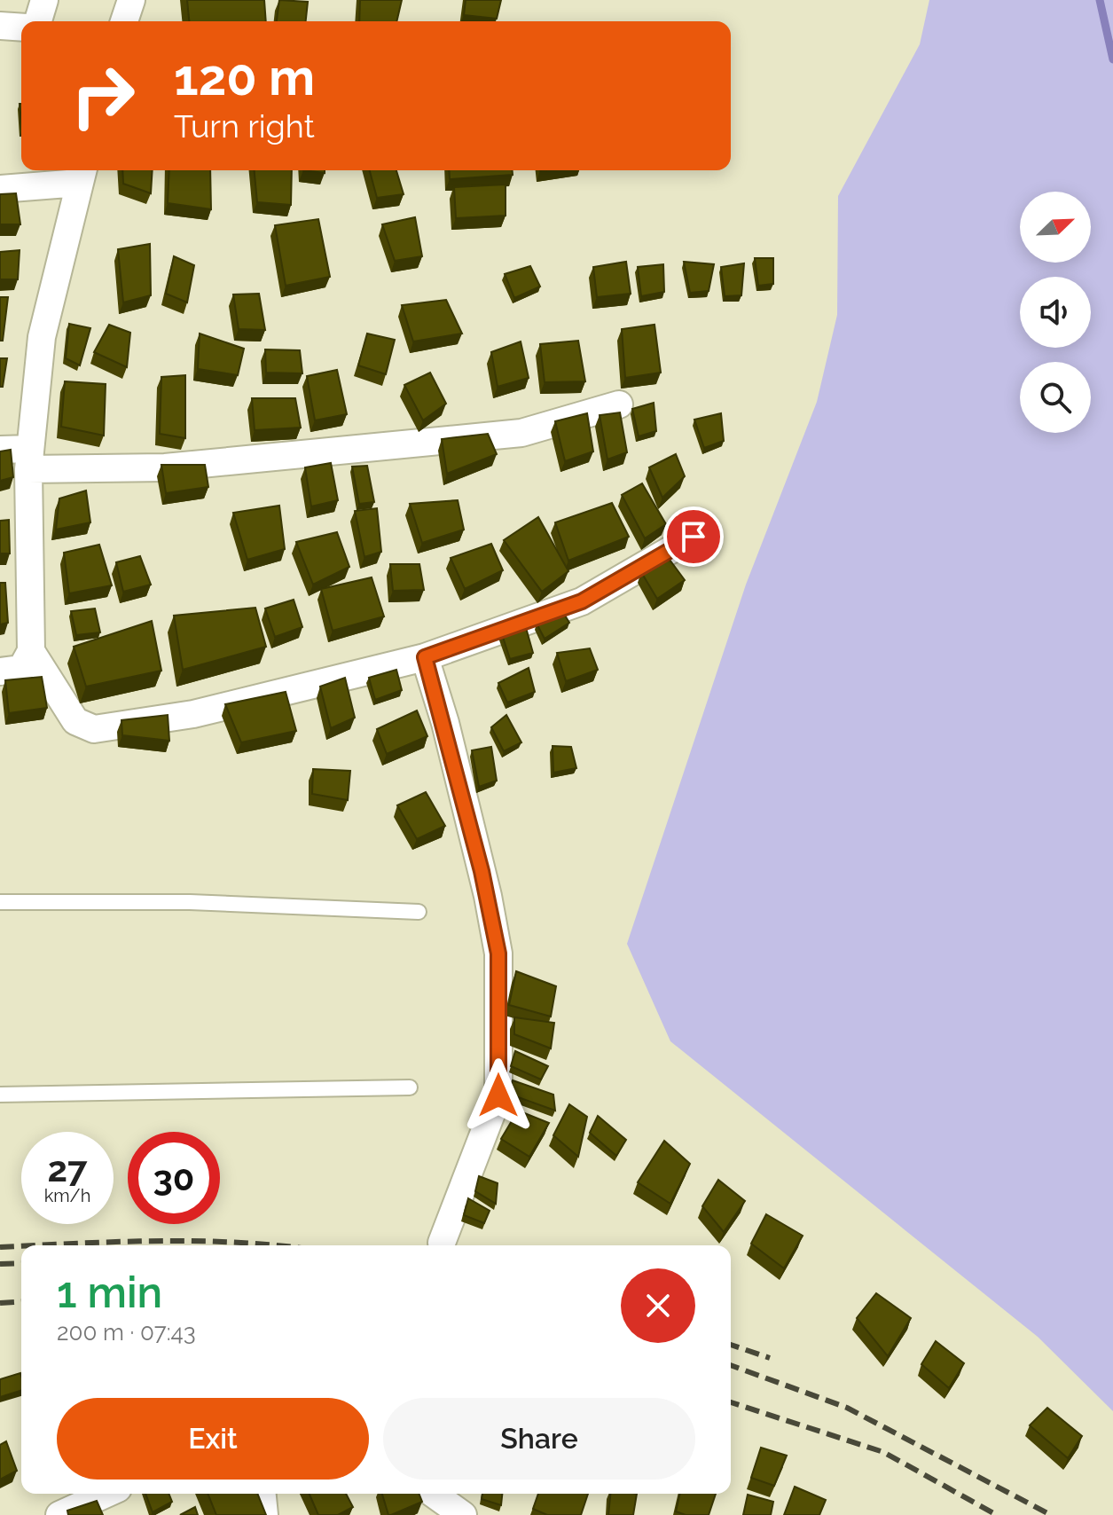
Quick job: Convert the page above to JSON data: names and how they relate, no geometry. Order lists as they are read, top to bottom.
{
  "north": "top right",
  "page": {
    "turn": ["120 m", "Turn right"],
    "speed": "27 km/h",
    "limit": "30",
    "heading": ["1 min", "200 m · 07:43"],
    "buttons": ["Exit", "Share"]
  }
}
